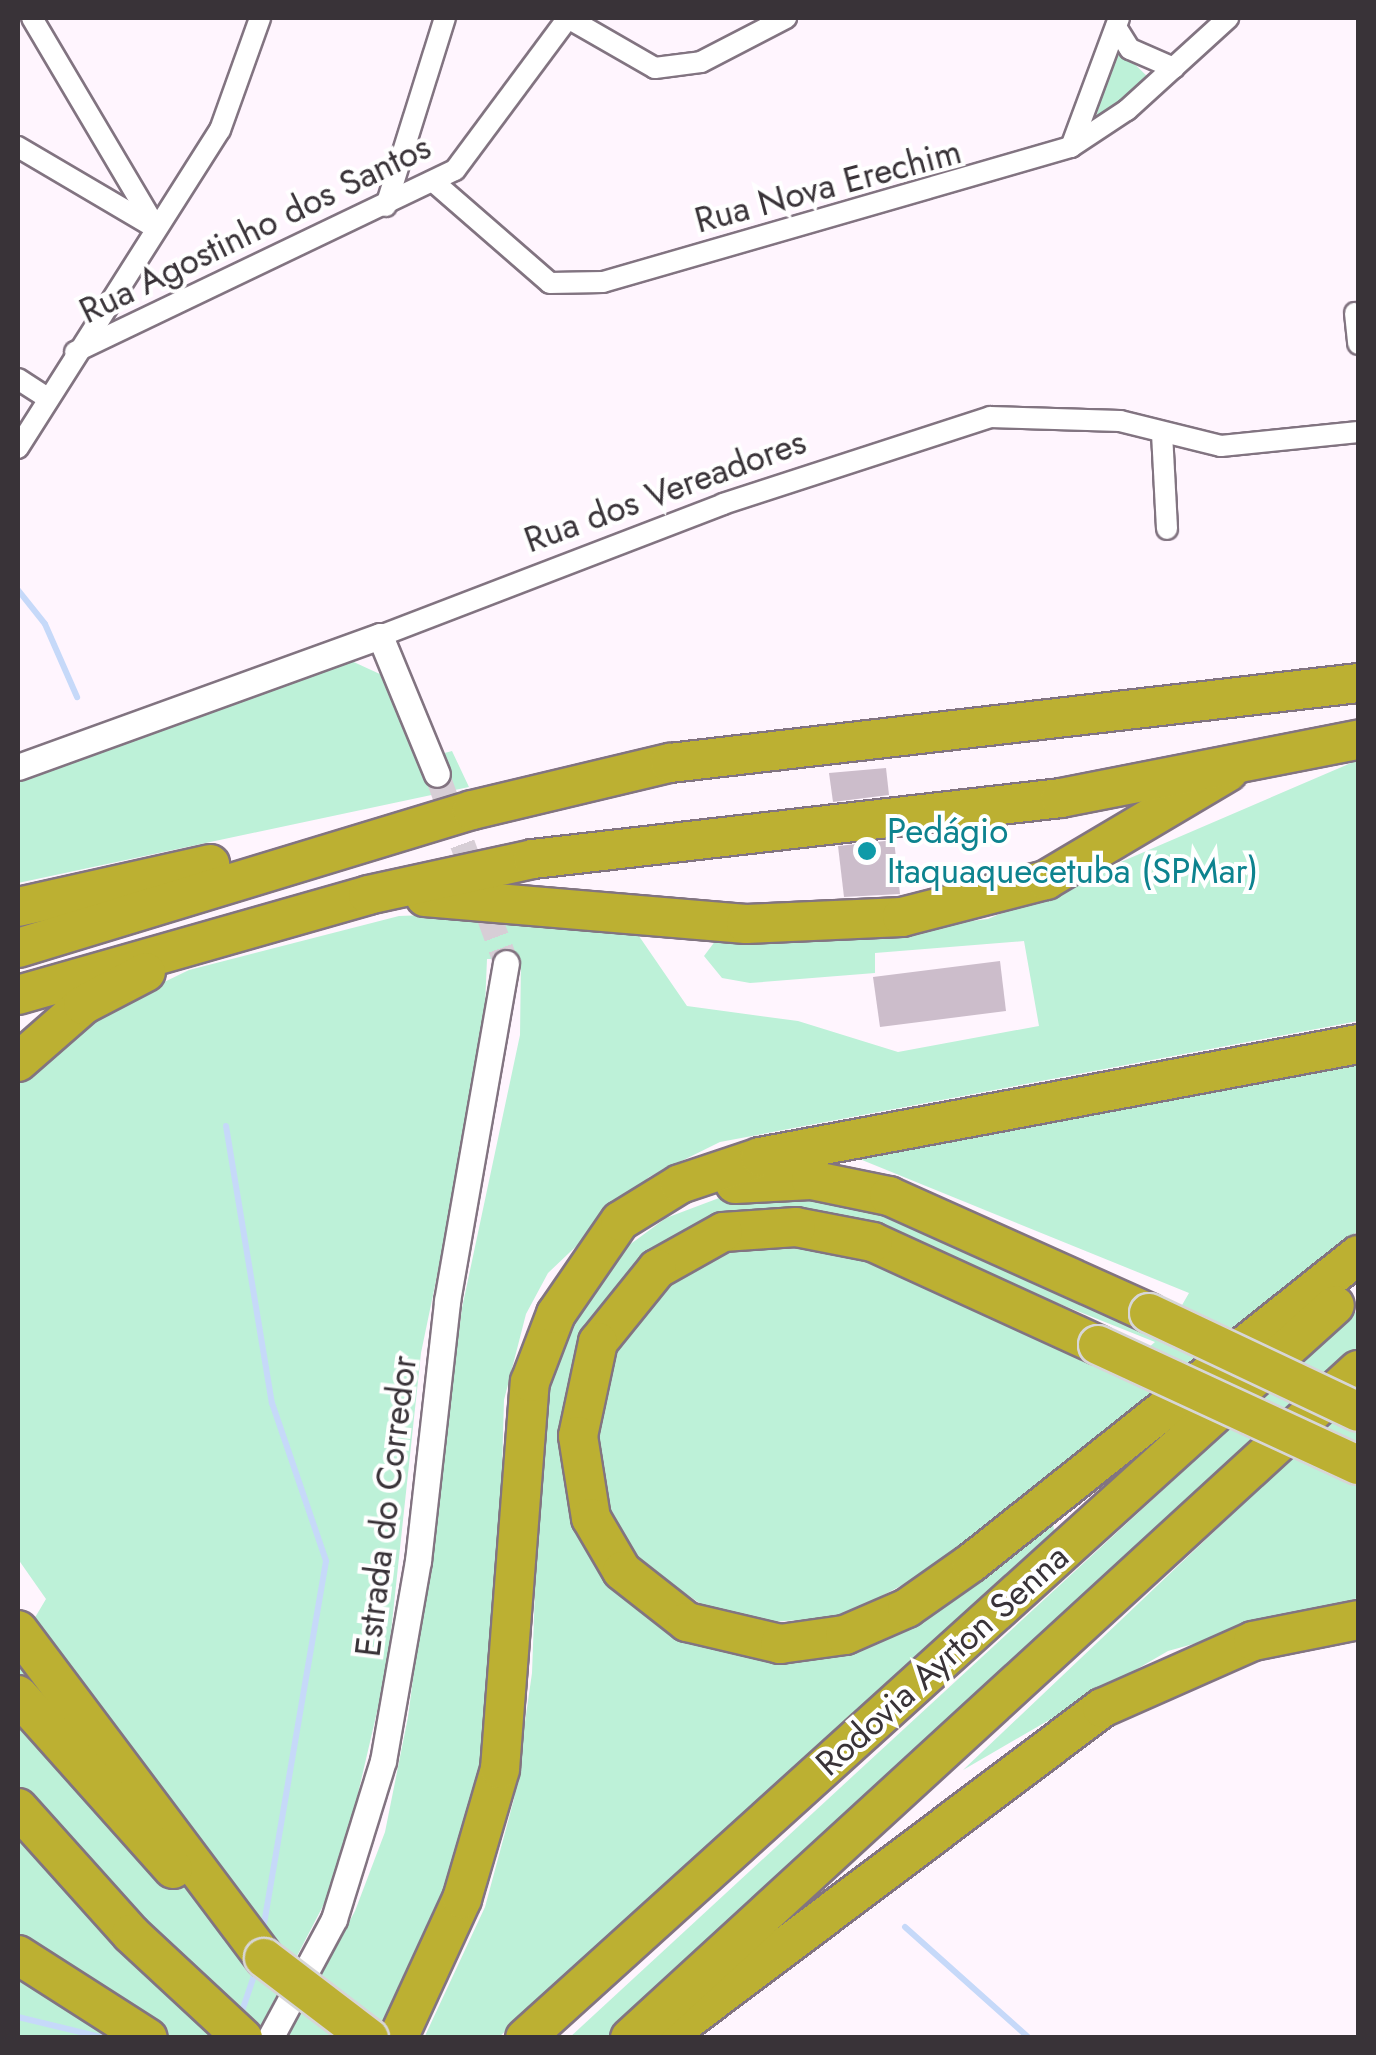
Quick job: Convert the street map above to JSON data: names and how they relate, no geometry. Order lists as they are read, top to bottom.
{
  "streets": {
    "highway": ["Rodovia Ayrton Senna"],
    "street": [
      "Rua Nova Erechim",
      "Rua Agostinho dos Santos",
      "Rua dos Vereadores",
      "Estrada do Corredor"
    ]
  },
  "crossings": [
    ["Rua Nova Erechim", "Rua Agostinho dos Santos"]
  ],
  "places": ["Pedágio Itaquaquecetuba (SPMar)"]
}
